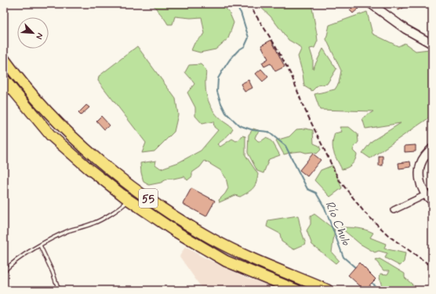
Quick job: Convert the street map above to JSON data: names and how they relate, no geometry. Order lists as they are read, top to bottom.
{
  "streets": {
    "highway": ["55"]
  },
  "water": ["Río Chulo"],
  "north": "bottom right"
}
